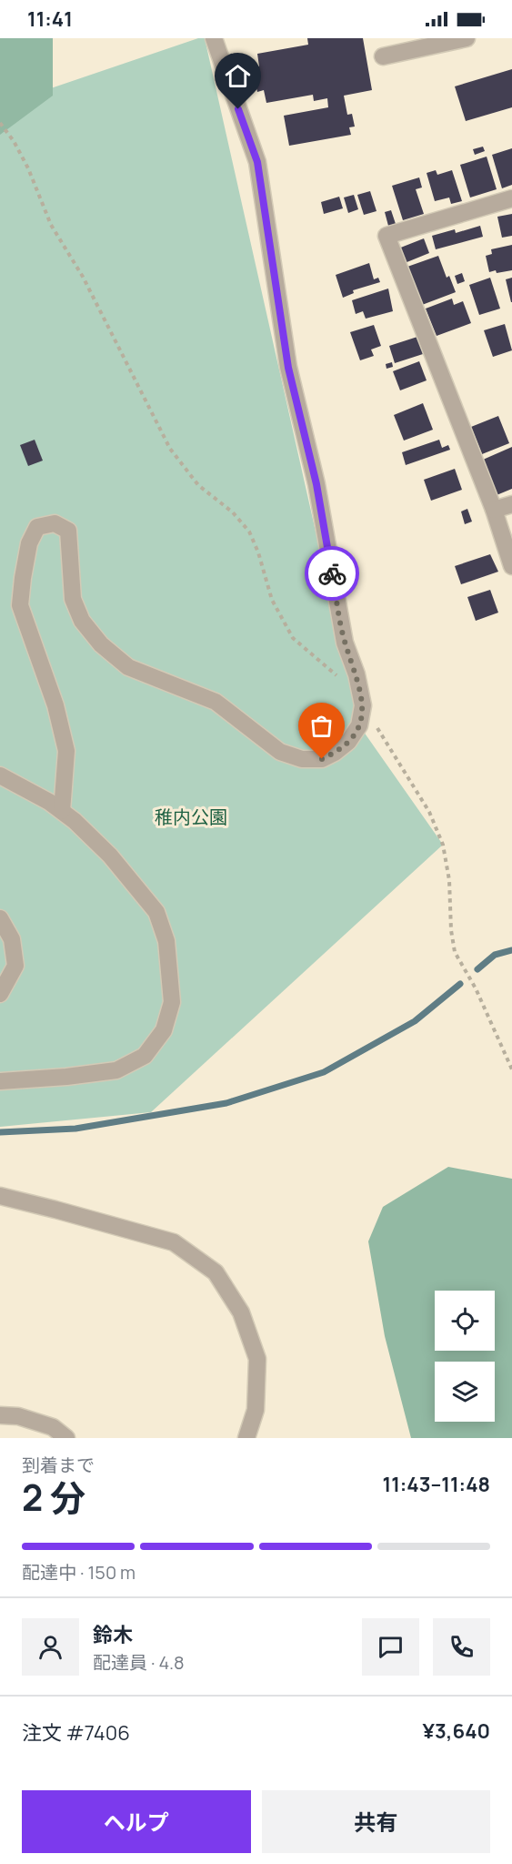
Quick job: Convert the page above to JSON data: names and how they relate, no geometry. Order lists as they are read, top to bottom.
{
  "parks": ["稚内公園"],
  "page": {
    "status": "11:41",
    "heading": ["2 分", "到着まで", "11:43–11:48"],
    "panel": [
      "鈴木",
      "配達員 · 4.8",
      "注文 #7406",
      "¥3,640"
    ],
    "bar": "配達中 · 150 m",
    "buttons": ["ヘルプ", "共有"]
  }
}
